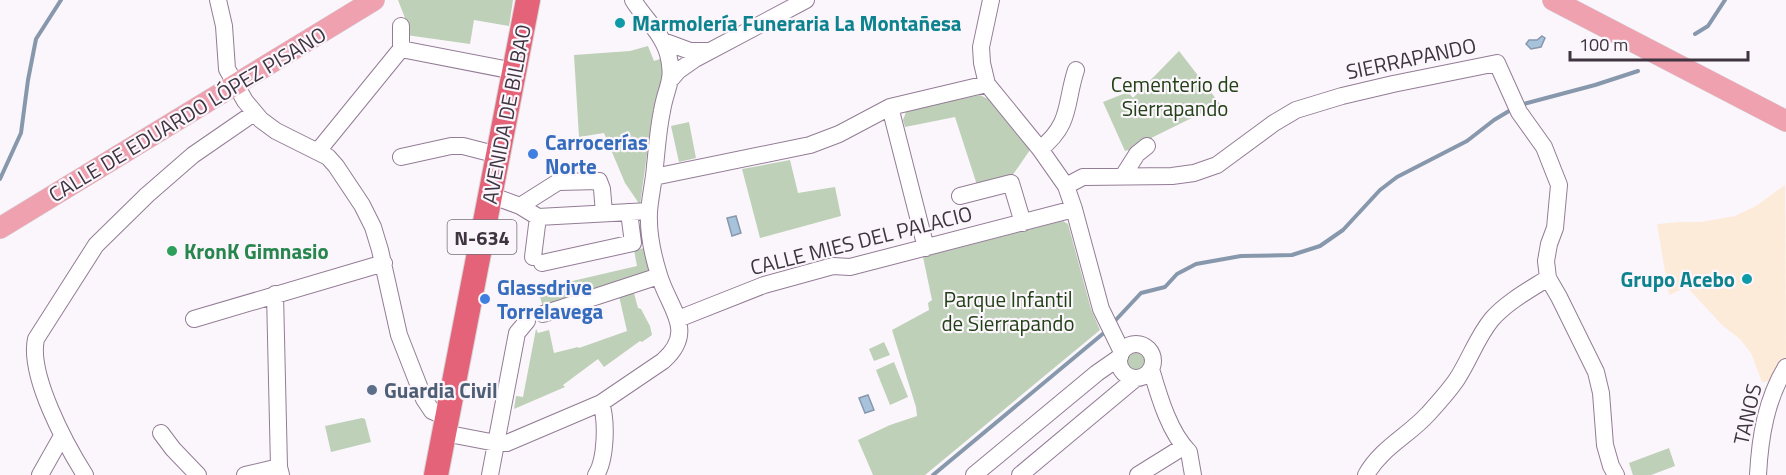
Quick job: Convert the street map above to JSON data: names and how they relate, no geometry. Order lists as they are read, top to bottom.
{
  "streets": {
    "highway": ["AVENIDA DE BILBAO", "N-634"],
    "main road": ["CALLE DE EDUARDO LÓPEZ PISANO"],
    "street": ["SIERRAPANDO", "CALLE MIES DEL PALACIO", "TANOS"]
  },
  "parks": ["Cementerio de Sierrapando", "Parque Infantil de Sierrapando"],
  "places": [
    "Marmolería Funeraria La Montañesa",
    "Carrocerías Norte",
    "KronK Gimnasio",
    "Grupo Acebo",
    "Glassdrive Torrelavega",
    "Guardia Civil"
  ],
  "scale_bar": "100 m"
}
